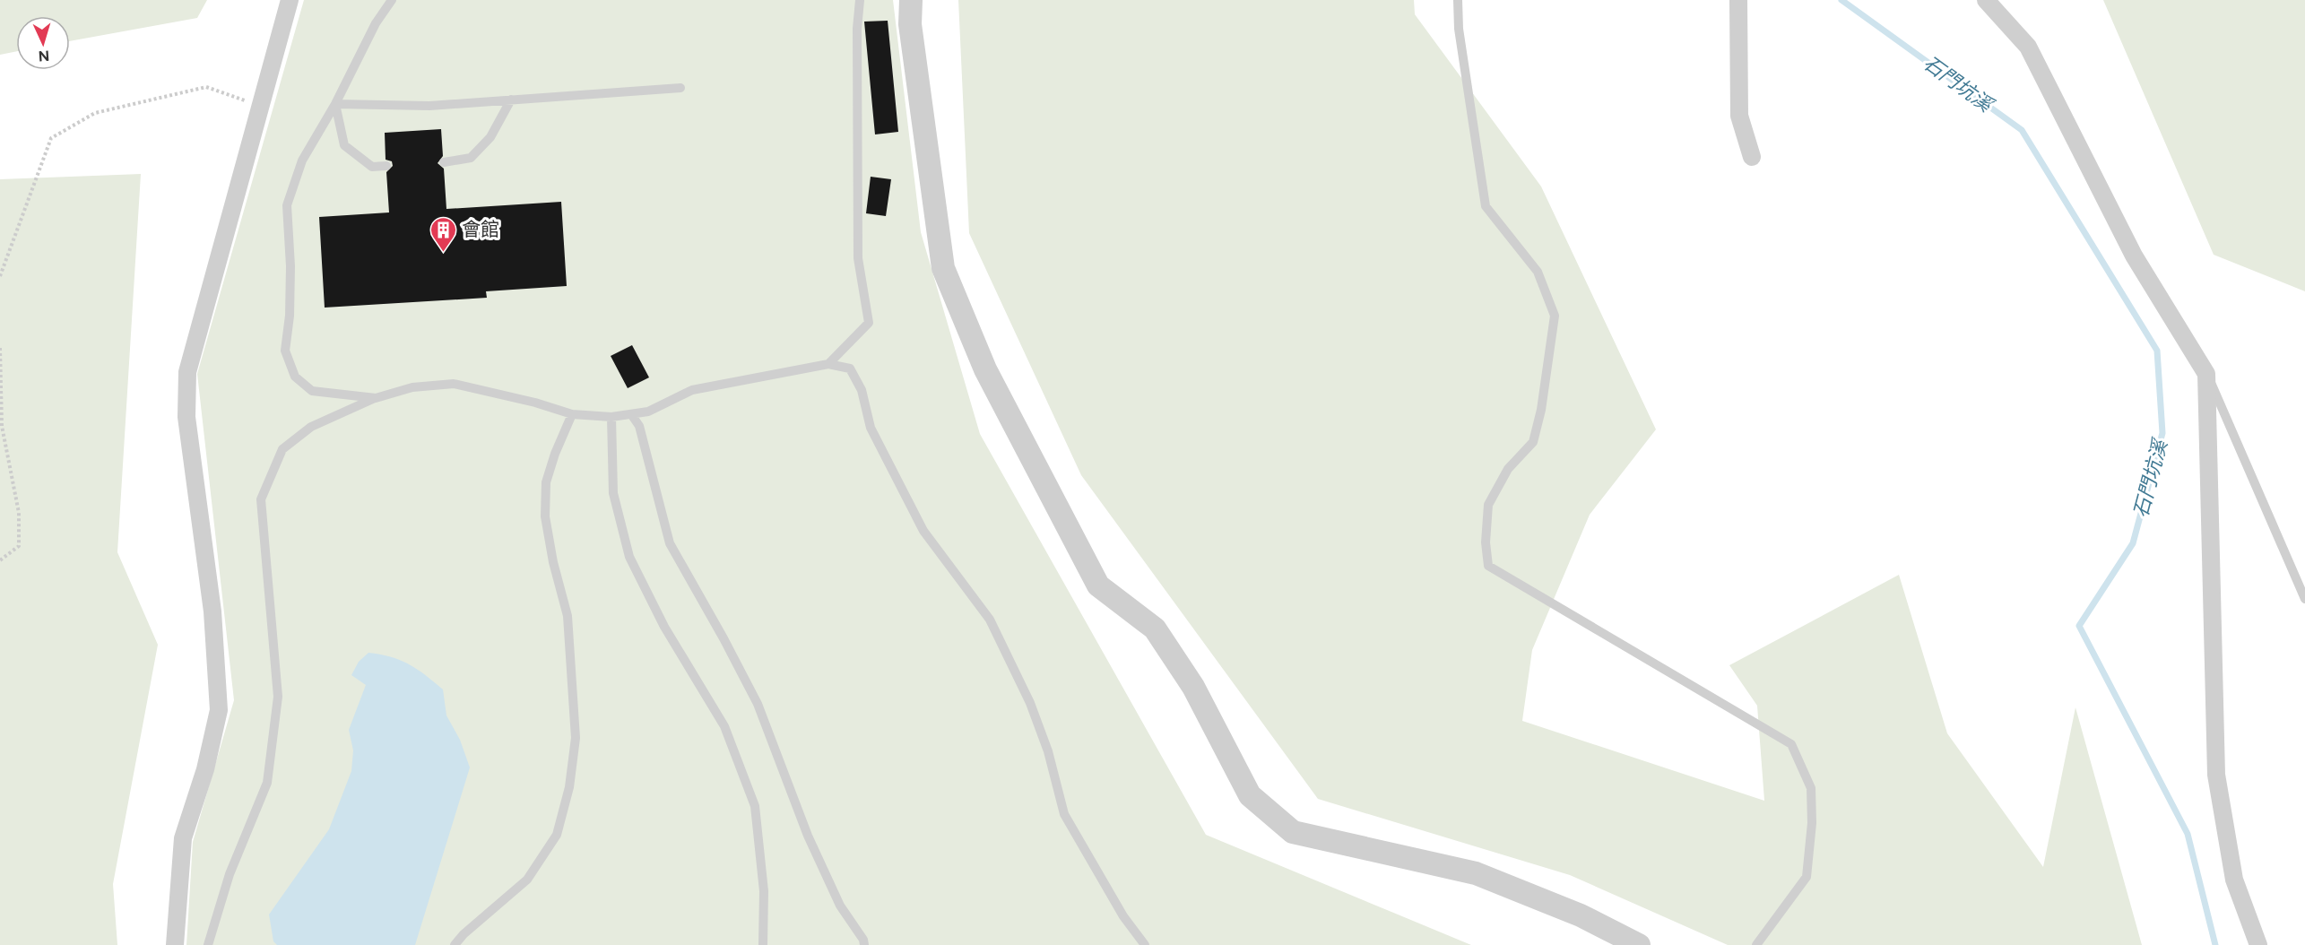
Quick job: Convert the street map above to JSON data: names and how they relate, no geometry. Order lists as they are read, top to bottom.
{
  "water": ["石門坑溪"],
  "places": {
    "building": ["會館"]
  },
  "north": "bottom"
}
